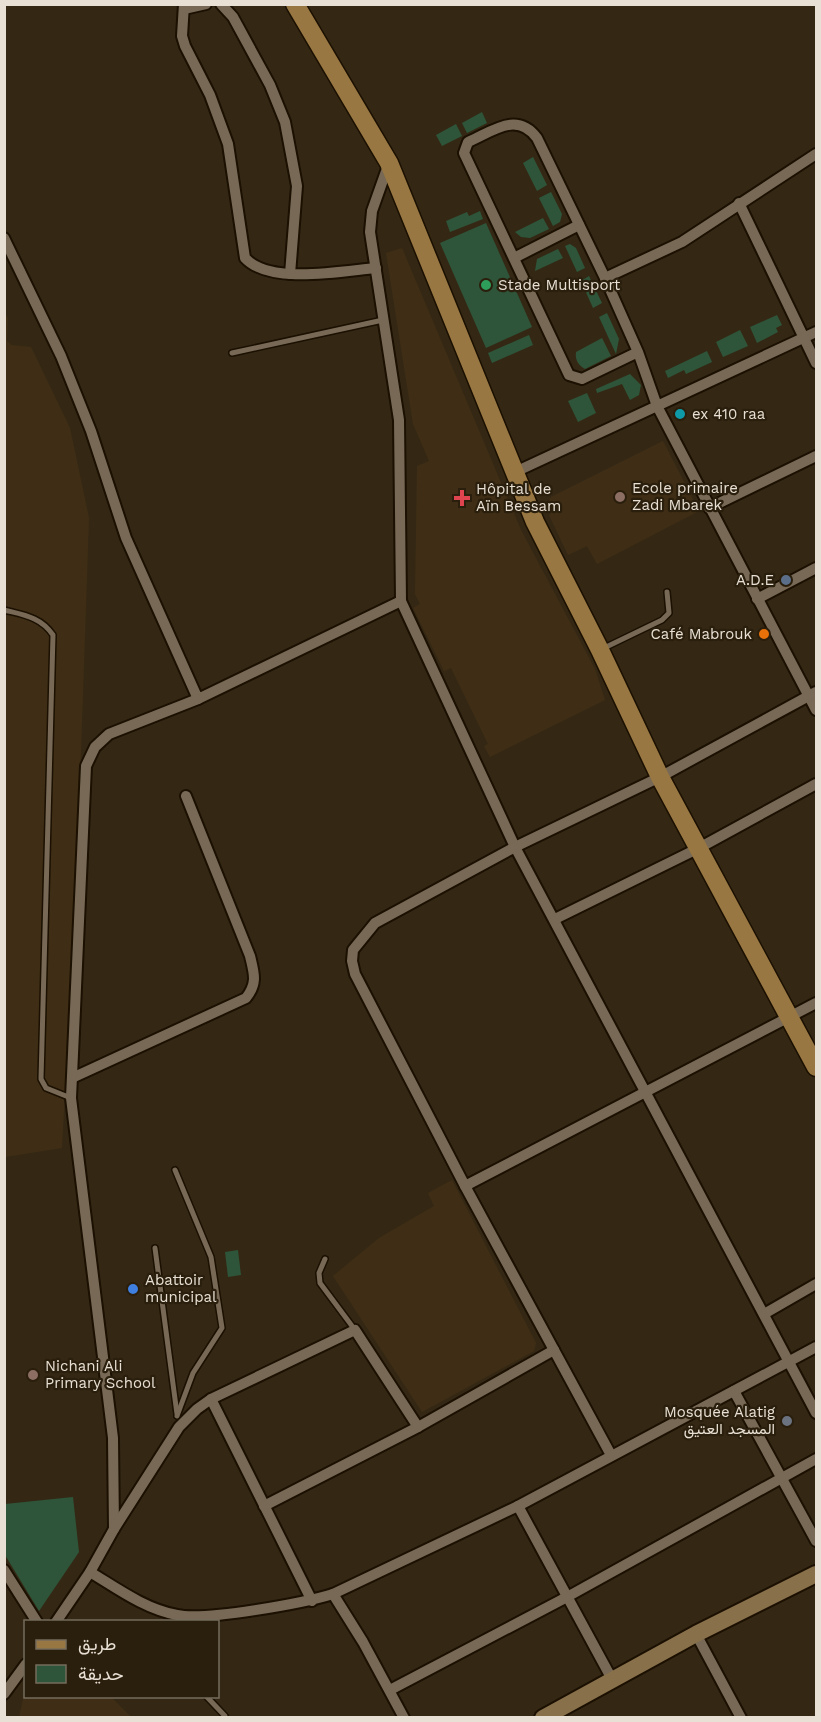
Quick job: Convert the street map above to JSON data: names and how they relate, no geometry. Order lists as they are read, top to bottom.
{
  "places": {
    "other": [
      "Stade Multisport",
      "ex 410 raa",
      "Ecole primaire Zadi Mbarek",
      "A.D.E",
      "Café Mabrouk",
      "Abattoir municipal",
      "Nichani Ali Primary School",
      "Mosquée Alatig المسجد العتيق"
    ],
    "health": ["Hôpital de Aïn Bessam"]
  },
  "legend": ["طريق", "حديقة"]
}
